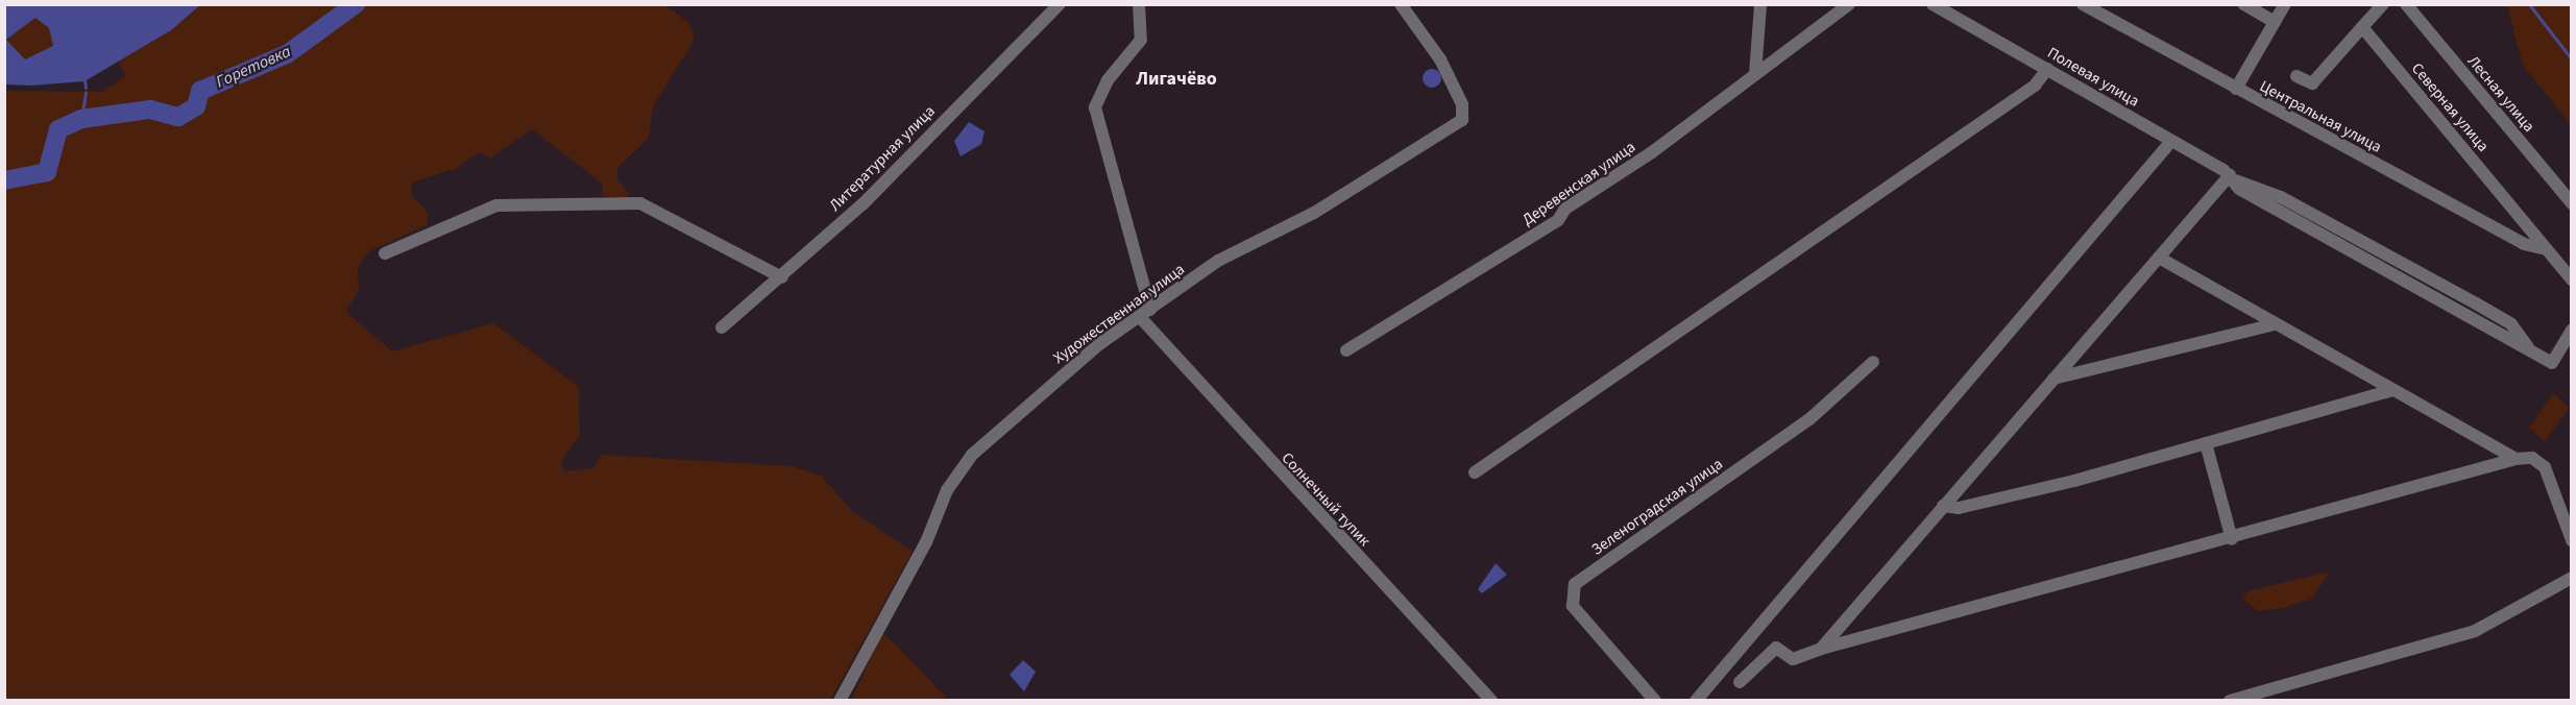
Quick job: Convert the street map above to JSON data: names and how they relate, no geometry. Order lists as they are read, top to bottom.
{
  "streets": {
    "street": [
      "Полевая улица",
      "Лесная улица",
      "Северная улица",
      "Центральная улица",
      "Литературная улица",
      "Деревенская улица",
      "Художественная улица",
      "Солнечный тупик",
      "Зеленоградская улица"
    ]
  },
  "crossings": [
    ["Северная улица", "Центральная улица"],
    ["Художественная улица", "Солнечный тупик"]
  ],
  "districts": ["Лигачёво"],
  "water": ["Горетовка"]
}
